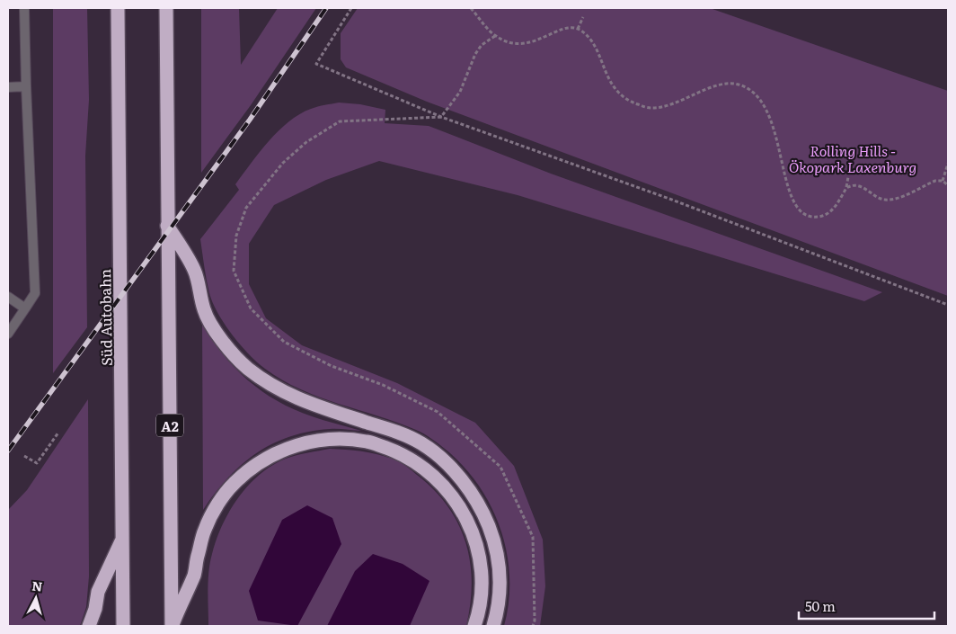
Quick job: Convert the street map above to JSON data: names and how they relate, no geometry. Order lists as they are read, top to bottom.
{
  "streets": {
    "highway": ["Süd Autobahn", "A2"]
  },
  "parks": ["Rolling Hills - Ökopark Laxenburg"],
  "scale_bar": "50 m",
  "north": "top"
}
